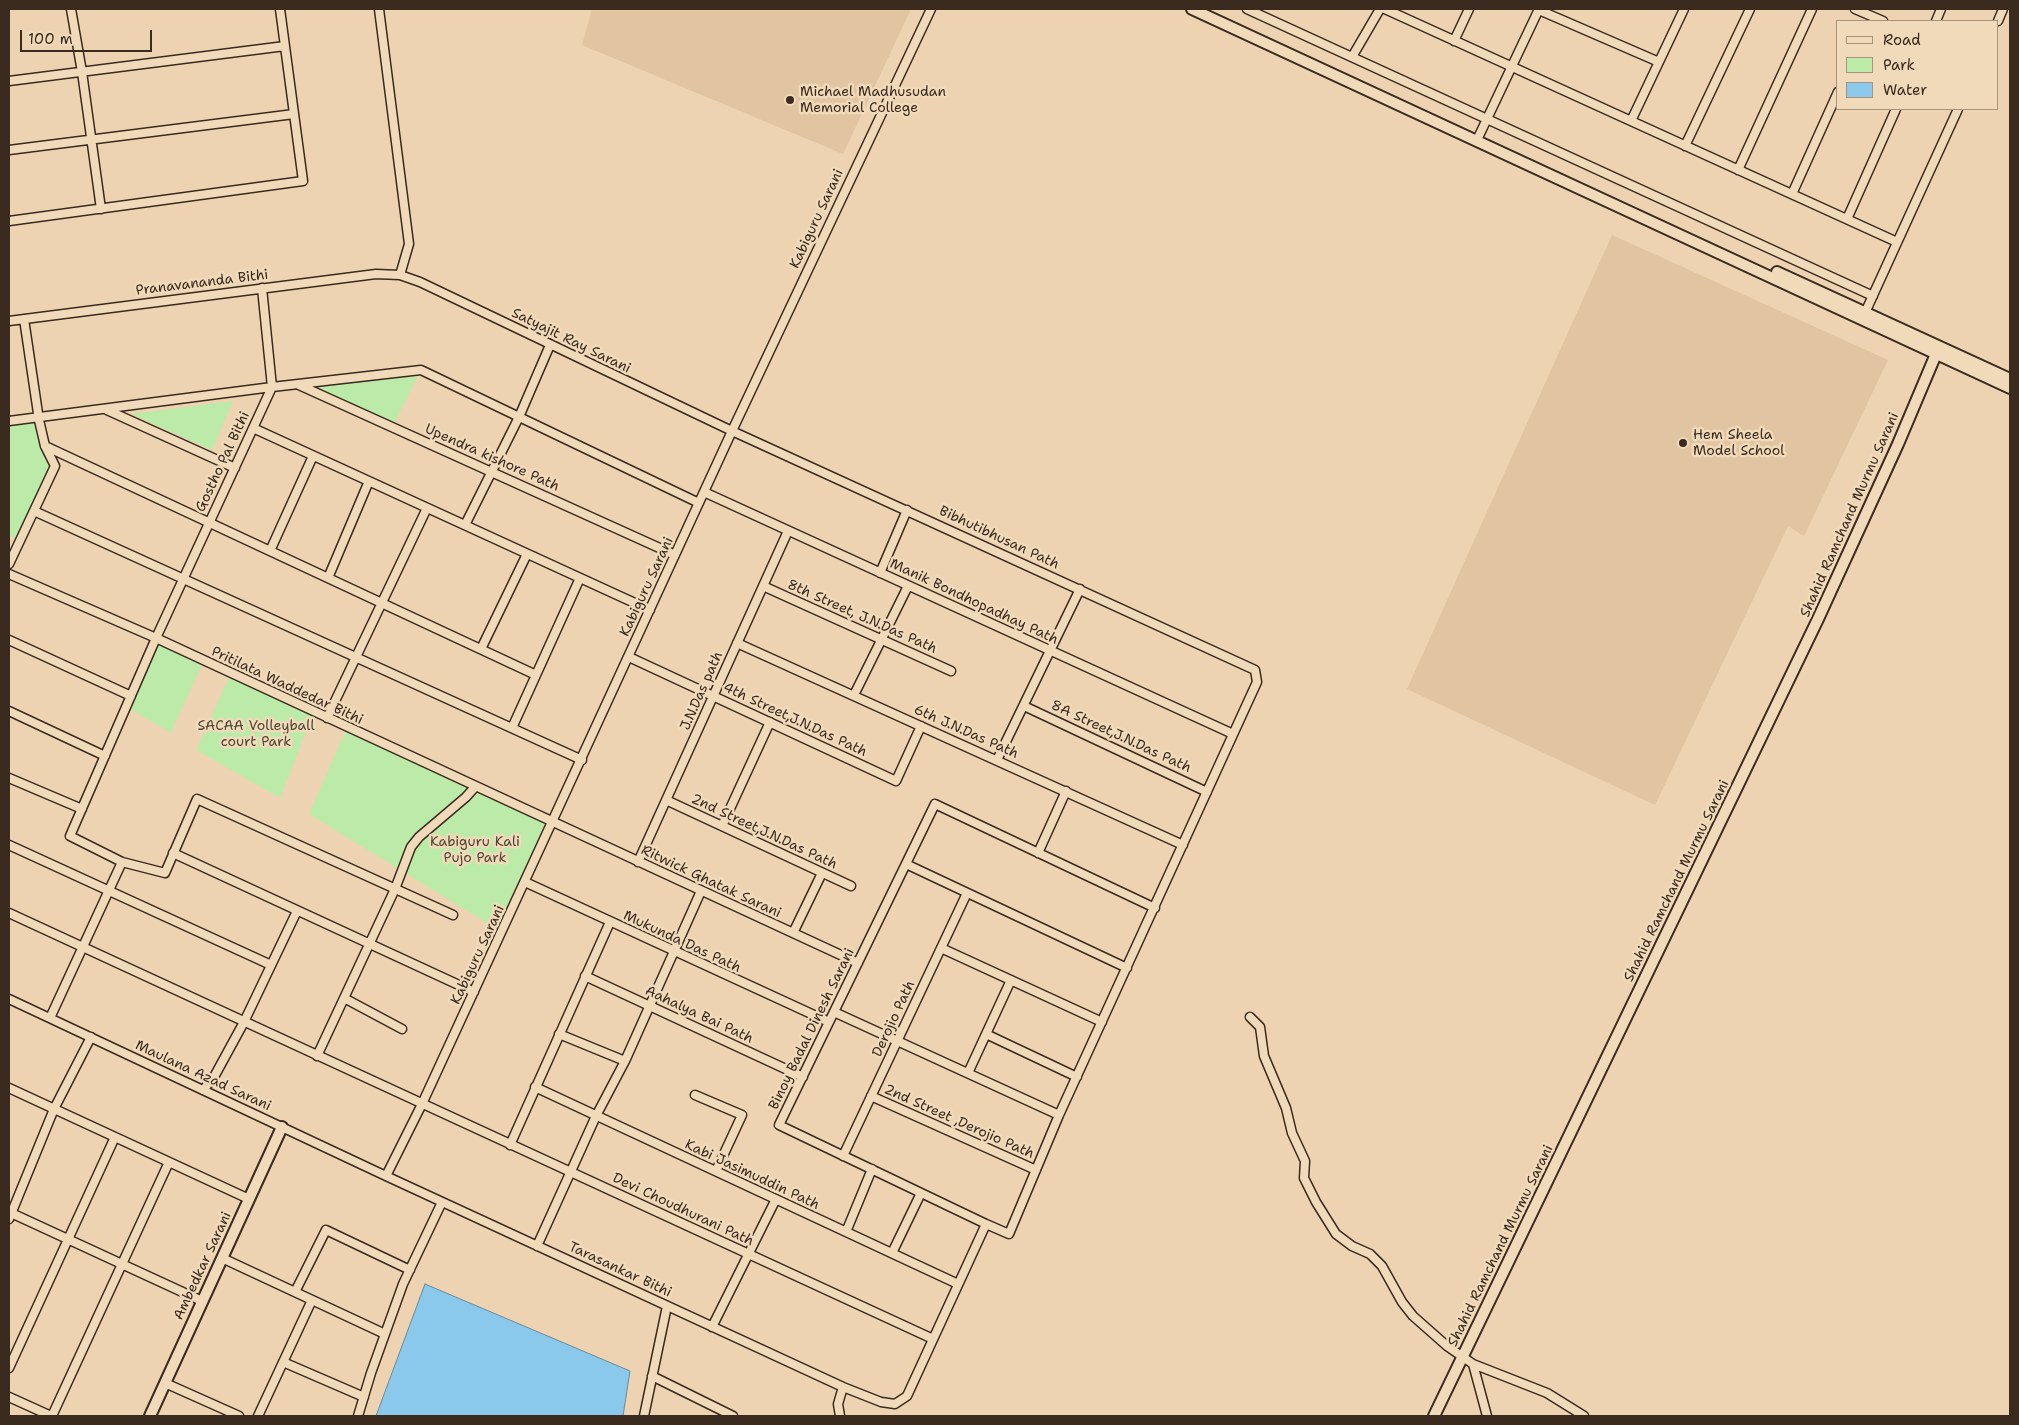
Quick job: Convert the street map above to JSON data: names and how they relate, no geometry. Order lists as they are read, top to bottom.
{
  "streets": {
    "street": [
      "Kabiguru Sarani",
      "Pranavananda Bithi",
      "Satyajit Ray Sarani",
      "Upendra kishore Path",
      "Gostho Pal Bithi",
      "Shahid Ramchand Murmu Sarani",
      "Bibhutibhusan Path",
      "Manik Bondhopadhay Path",
      "8th Street, J.N.Das Path",
      "Pritilata Waddedar Bithi",
      "J.N.Das path",
      "4th Street,J.N.Das Path",
      "6th J.N.Das Path",
      "8A Street,J.N.Das Path",
      "2nd Street,J.N.Das Path",
      "Ritwick Ghatak Sarani",
      "Mukunda Das Path",
      "Aahalya Bai Path",
      "Derojio Path",
      "Binoy Badal Dinesh Sarani",
      "Maulana Azad Sarani",
      "2nd Street ,Derojio Path",
      "Kabi Jasimuddin Path",
      "Devi Choudhurani Path",
      "Ambedkar Sarani",
      "Tarasankar Bithi"
    ]
  },
  "crossings": [
    ["Kabiguru Sarani", "Satyajit Ray Sarani"],
    ["Kabiguru Sarani", "Upendra kishore Path"],
    ["Kabiguru Sarani", "Bibhutibhusan Path"],
    ["Kabiguru Sarani", "Manik Bondhopadhay Path"],
    ["Kabiguru Sarani", "Pritilata Waddedar Bithi"],
    ["Kabiguru Sarani", "4th Street,J.N.Das Path"],
    ["Kabiguru Sarani", "Ritwick Ghatak Sarani"],
    ["Kabiguru Sarani", "Mukunda Das Path"],
    ["Kabiguru Sarani", "Maulana Azad Sarani"],
    ["Kabiguru Sarani", "Devi Choudhurani Path"],
    ["Kabiguru Sarani", "Tarasankar Bithi"],
    ["Pranavananda Bithi", "Satyajit Ray Sarani"],
    ["Satyajit Ray Sarani", "Bibhutibhusan Path"],
    ["Gostho Pal Bithi", "Pritilata Waddedar Bithi"],
    ["Bibhutibhusan Path", "Manik Bondhopadhay Path"],
    ["Manik Bondhopadhay Path", "J.N.Das path"],
    ["8th Street, J.N.Das Path", "J.N.Das path"],
    ["Pritilata Waddedar Bithi", "Ritwick Ghatak Sarani"],
    ["J.N.Das path", "4th Street,J.N.Das Path"],
    ["J.N.Das path", "6th J.N.Das Path"],
    ["J.N.Das path", "2nd Street,J.N.Das Path"],
    ["J.N.Das path", "Ritwick Ghatak Sarani"],
    ["4th Street,J.N.Das Path", "6th J.N.Das Path"],
    ["Ritwick Ghatak Sarani", "Binoy Badal Dinesh Sarani"],
    ["Mukunda Das Path", "Binoy Badal Dinesh Sarani"],
    ["Aahalya Bai Path", "Binoy Badal Dinesh Sarani"],
    ["Derojio Path", "Binoy Badal Dinesh Sarani"],
    ["Derojio Path", "2nd Street ,Derojio Path"],
    ["Binoy Badal Dinesh Sarani", "2nd Street ,Derojio Path"],
    ["Maulana Azad Sarani", "Ambedkar Sarani"],
    ["Maulana Azad Sarani", "Tarasankar Bithi"]
  ],
  "parks": ["SACAA Volleyball court Park", "Kabiguru Kali Pujo Park"],
  "places": ["Michael Madhusudan Memorial College", "Hem Sheela Model School"],
  "legend": ["Road", "Park", "Water"],
  "scale_bar": "100 m"
}
